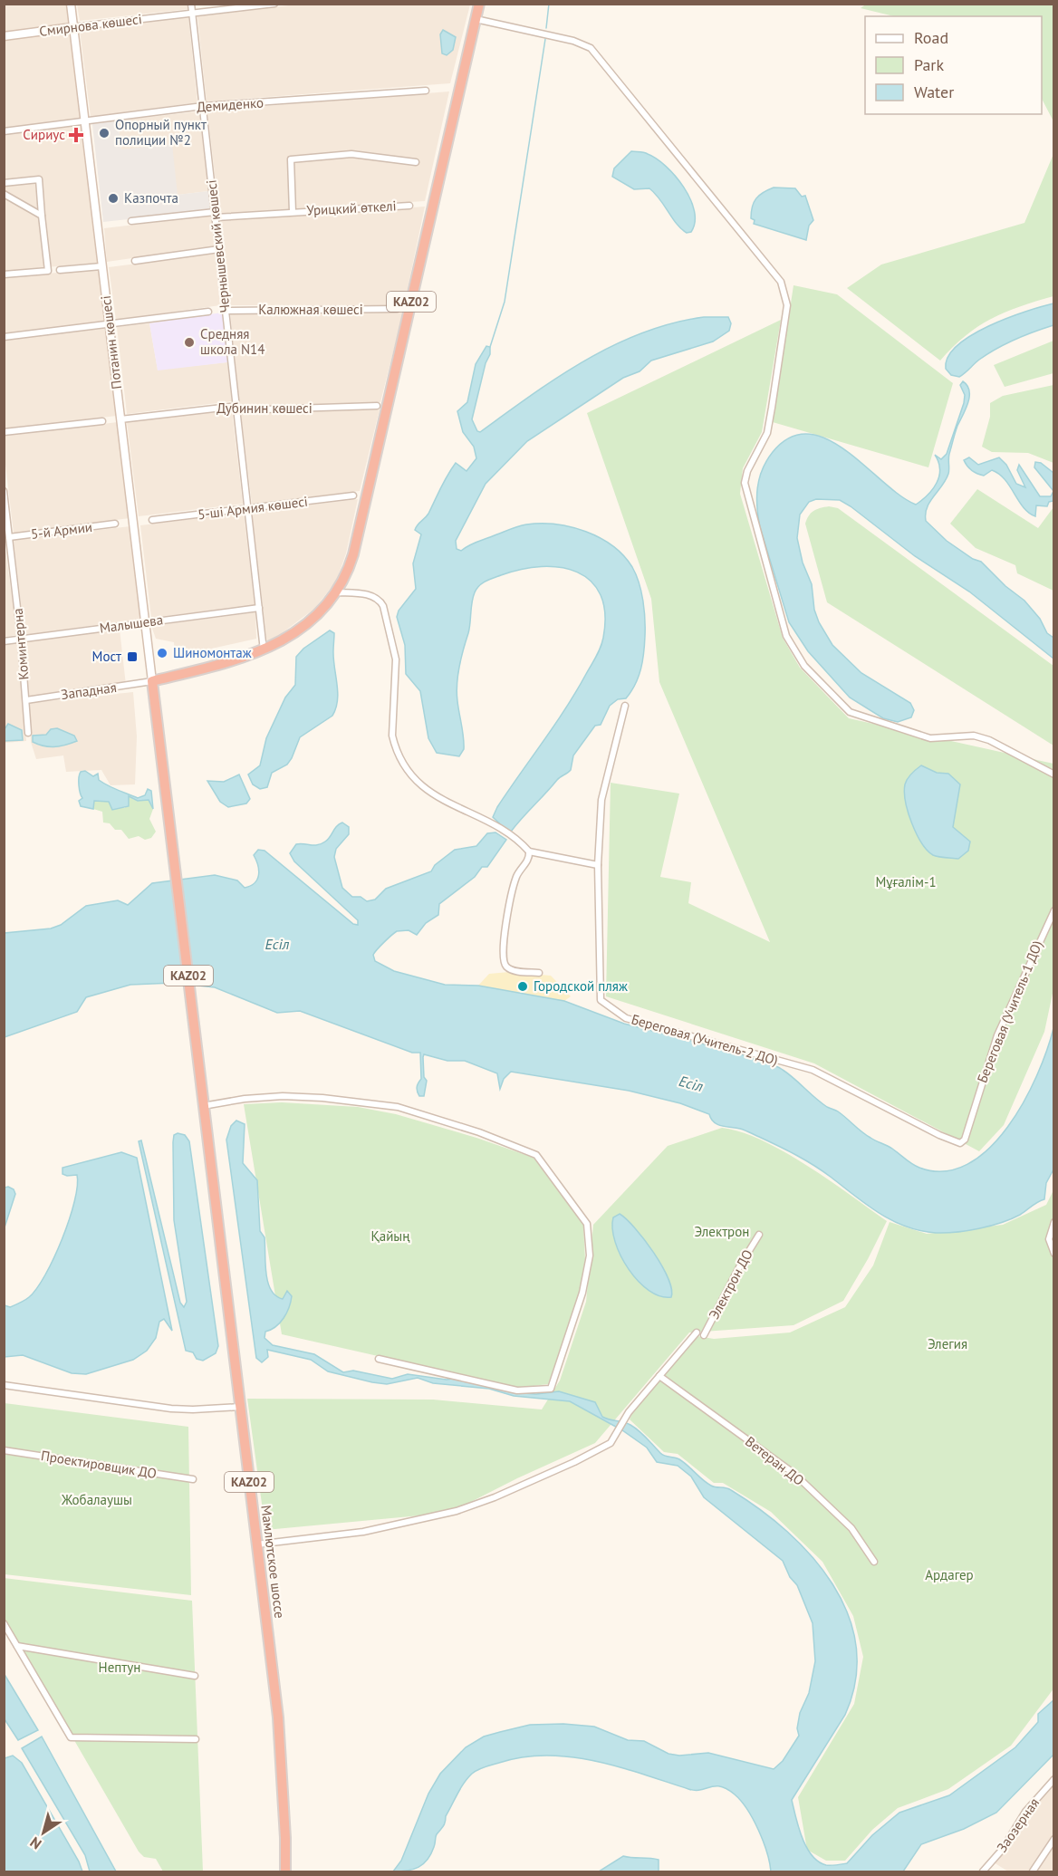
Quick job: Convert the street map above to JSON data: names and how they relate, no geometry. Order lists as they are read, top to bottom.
{
  "streets": {
    "highway": ["KAZ02", "Мамлютское шоссе"],
    "main road": ["Смирнова көшесі", "Потанин көшесі"],
    "street": [
      "Демиденко",
      "Урицкий өткелі",
      "Чернышевский көшесі",
      "Калюжная көшесі",
      "Дубинин көшесі",
      "5-ші Армия көшесі",
      "5-й Армии",
      "Малышева",
      "Коминтерна",
      "Западная",
      "Береговая (Учитель-1 ДО)",
      "Береговая (Учитель-2 ДО)",
      "Электрон ДО",
      "Ветеран ДО",
      "Проектировщик ДО",
      "Заозерная"
    ]
  },
  "crossings": [
    ["Смирнова көшесі", "Чернышевский көшесі"],
    ["Смирнова көшесі", "Потанин көшесі"],
    ["Демиденко", "Чернышевский көшесі"],
    ["Демиденко", "Потанин көшесі"],
    ["Урицкий өткелі", "Чернышевский көшесі"],
    ["Чернышевский көшесі", "KAZ02"],
    ["Чернышевский көшесі", "Калюжная көшесі"],
    ["Чернышевский көшесі", "Дубинин көшесі"],
    ["Чернышевский көшесі", "5-ші Армия көшесі"],
    ["Чернышевский көшесі", "Малышева"],
    ["KAZ02", "Потанин көшесі"],
    ["KAZ02", "Западная"],
    ["KAZ02", "Мамлютское шоссе"],
    ["Потанин көшесі", "Дубинин көшесі"],
    ["Потанин көшесі", "Малышева"],
    ["Потанин көшесі", "Западная"],
    ["Потанин көшесі", "Мамлютское шоссе"],
    ["5-й Армии", "Коминтерна"],
    ["Малышева", "Коминтерна"],
    ["Коминтерна", "Западная"],
    ["Западная", "Мамлютское шоссе"],
    ["Береговая (Учитель-1 ДО)", "Береговая (Учитель-2 ДО)"]
  ],
  "water": ["Есіл"],
  "parks": [
    "Мұғалім-1",
    "Электрон",
    "Қайың",
    "Элегия",
    "Жобалаушы",
    "Ардагер",
    "Нептун"
  ],
  "places": {
    "other": [
      "Опорный пункт полиции №2",
      "Казпочта",
      "Средняя школа N14",
      "Шиномонтаж",
      "Городской пляж"
    ],
    "health": ["Сириус"],
    "transit": ["Мост"]
  },
  "legend": ["Road", "Park", "Water"],
  "north": "bottom left"
}
